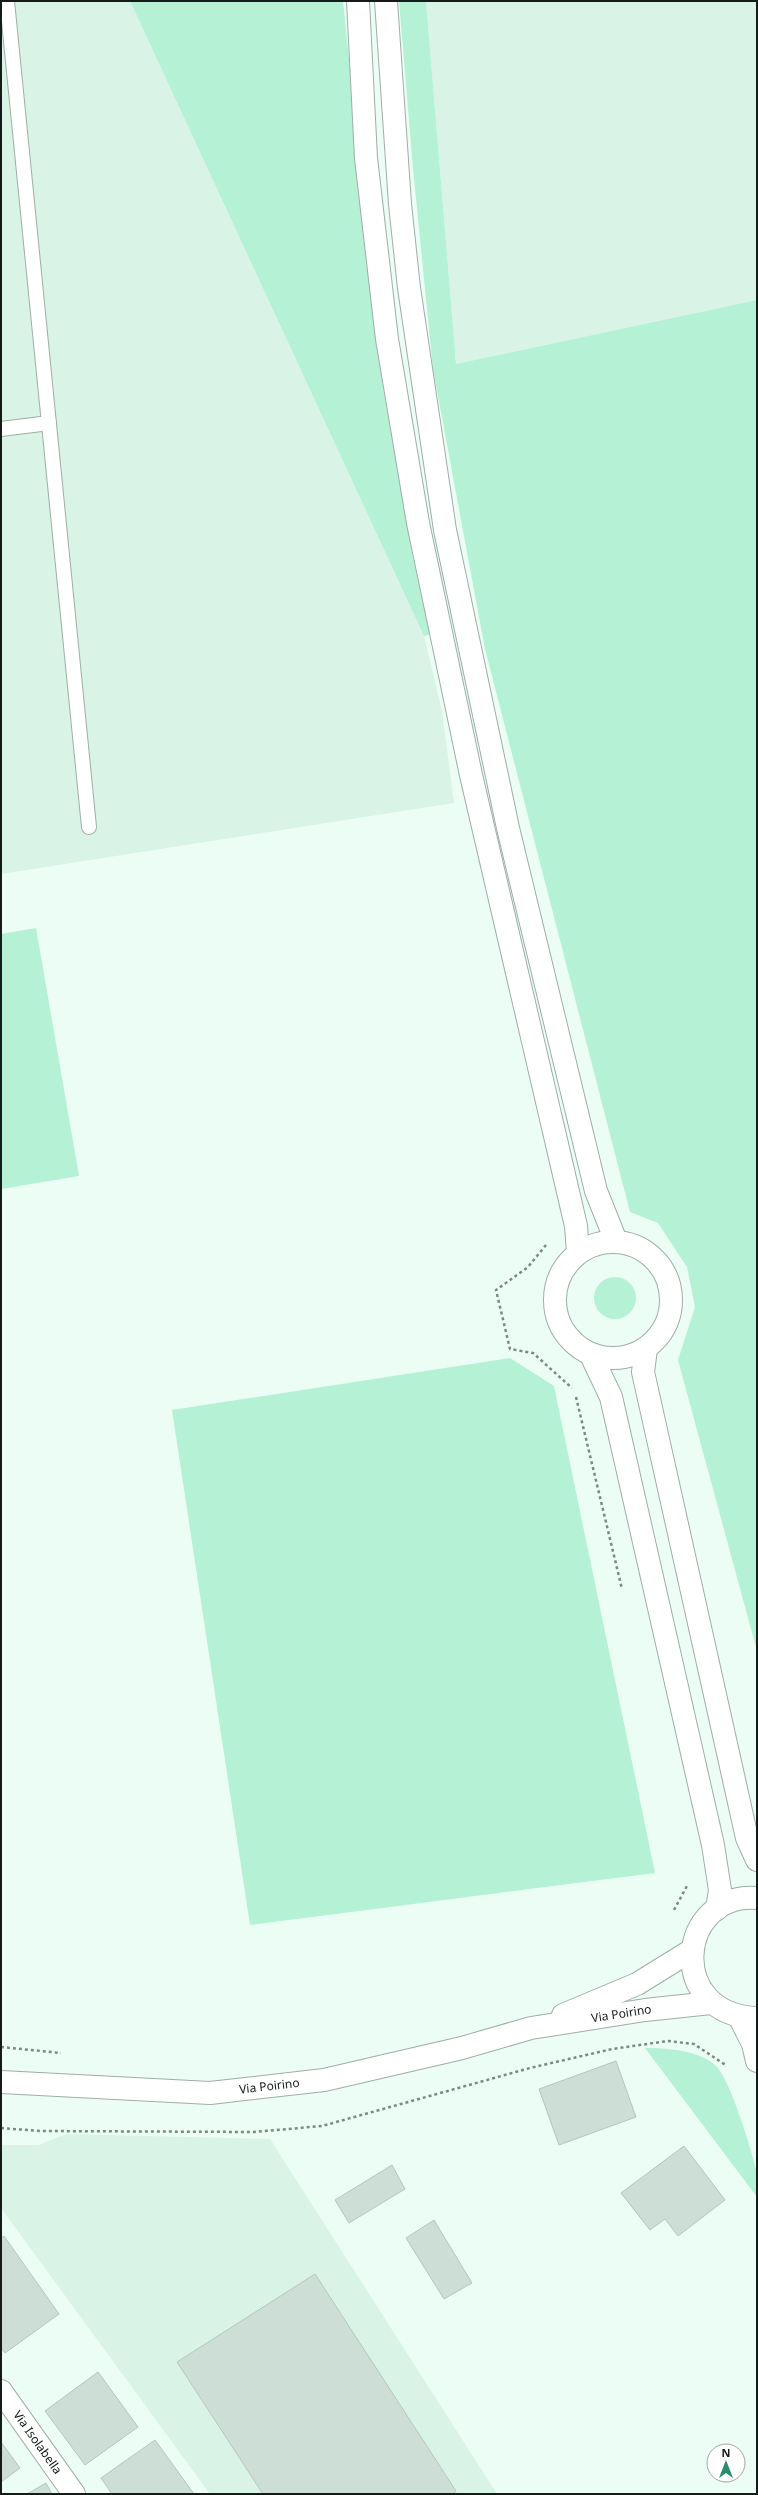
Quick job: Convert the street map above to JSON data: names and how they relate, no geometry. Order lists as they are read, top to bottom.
{
  "streets": {
    "street": ["Via Poirino", "Via Isolabella"]
  },
  "north": "top"
}
